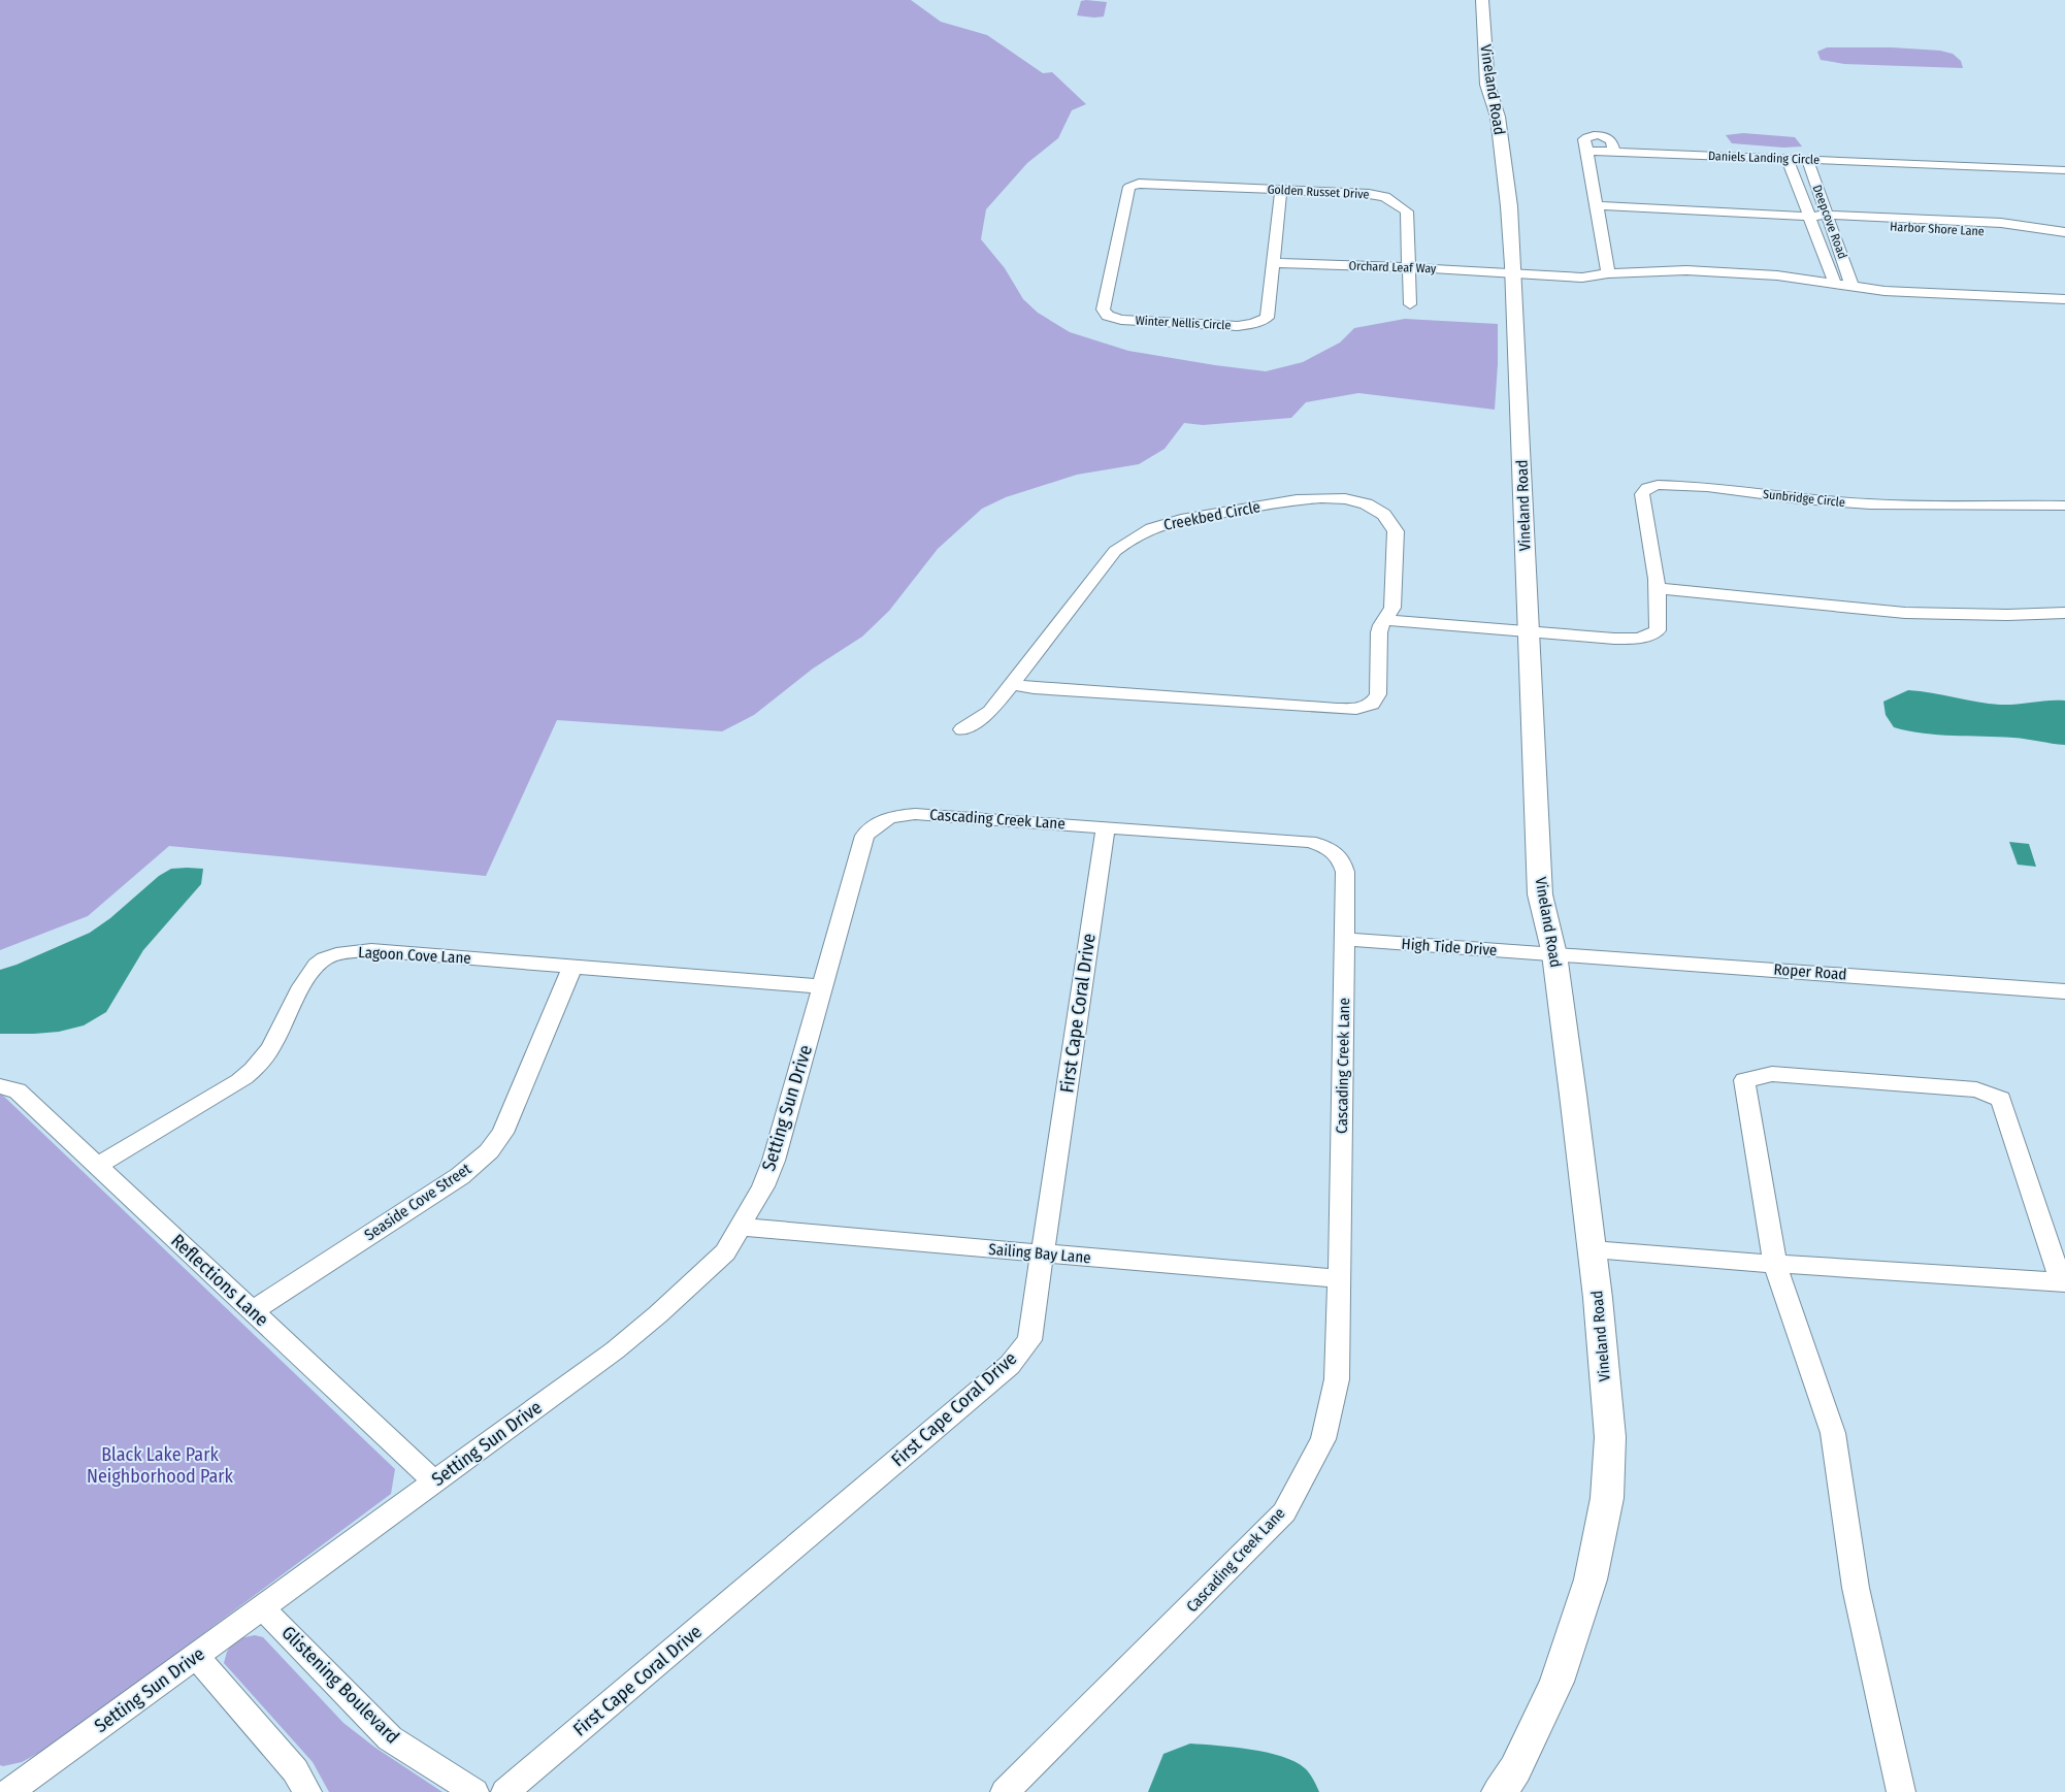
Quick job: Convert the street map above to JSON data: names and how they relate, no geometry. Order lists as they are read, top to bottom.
{
  "streets": {
    "main road": ["Vineland Road"],
    "street": [
      "Daniels Landing Circle",
      "Golden Russet Drive",
      "Deepcove Road",
      "Harbor Shore Lane",
      "Orchard Leaf Way",
      "Winter Nellis Circle",
      "Sunbridge Circle",
      "Creekbed Circle",
      "Cascading Creek Lane",
      "High Tide Drive",
      "Lagoon Cove Lane",
      "Roper Road",
      "First Cape Coral Drive",
      "Setting Sun Drive",
      "Seaside Cove Street",
      "Sailing Bay Lane",
      "Reflections Lane",
      "Glistening Boulevard"
    ]
  },
  "crossings": [
    ["Vineland Road", "Orchard Leaf Way"],
    ["Vineland Road", "Sunbridge Circle"],
    ["Vineland Road", "High Tide Drive"],
    ["Vineland Road", "Roper Road"],
    ["Daniels Landing Circle", "Deepcove Road"],
    ["Daniels Landing Circle", "Harbor Shore Lane"],
    ["Golden Russet Drive", "Orchard Leaf Way"],
    ["Golden Russet Drive", "Winter Nellis Circle"],
    ["Deepcove Road", "Harbor Shore Lane"],
    ["Orchard Leaf Way", "Winter Nellis Circle"],
    ["Cascading Creek Lane", "High Tide Drive"],
    ["Cascading Creek Lane", "Lagoon Cove Lane"],
    ["Cascading Creek Lane", "First Cape Coral Drive"],
    ["Cascading Creek Lane", "Setting Sun Drive"],
    ["Cascading Creek Lane", "Sailing Bay Lane"],
    ["High Tide Drive", "Roper Road"],
    ["Lagoon Cove Lane", "Setting Sun Drive"],
    ["Lagoon Cove Lane", "Seaside Cove Street"],
    ["Lagoon Cove Lane", "Reflections Lane"],
    ["First Cape Coral Drive", "Sailing Bay Lane"],
    ["Setting Sun Drive", "Sailing Bay Lane"],
    ["Setting Sun Drive", "Reflections Lane"],
    ["Setting Sun Drive", "Glistening Boulevard"],
    ["Seaside Cove Street", "Reflections Lane"]
  ],
  "parks": ["Black Lake Park Neighborhood Park"]
}
